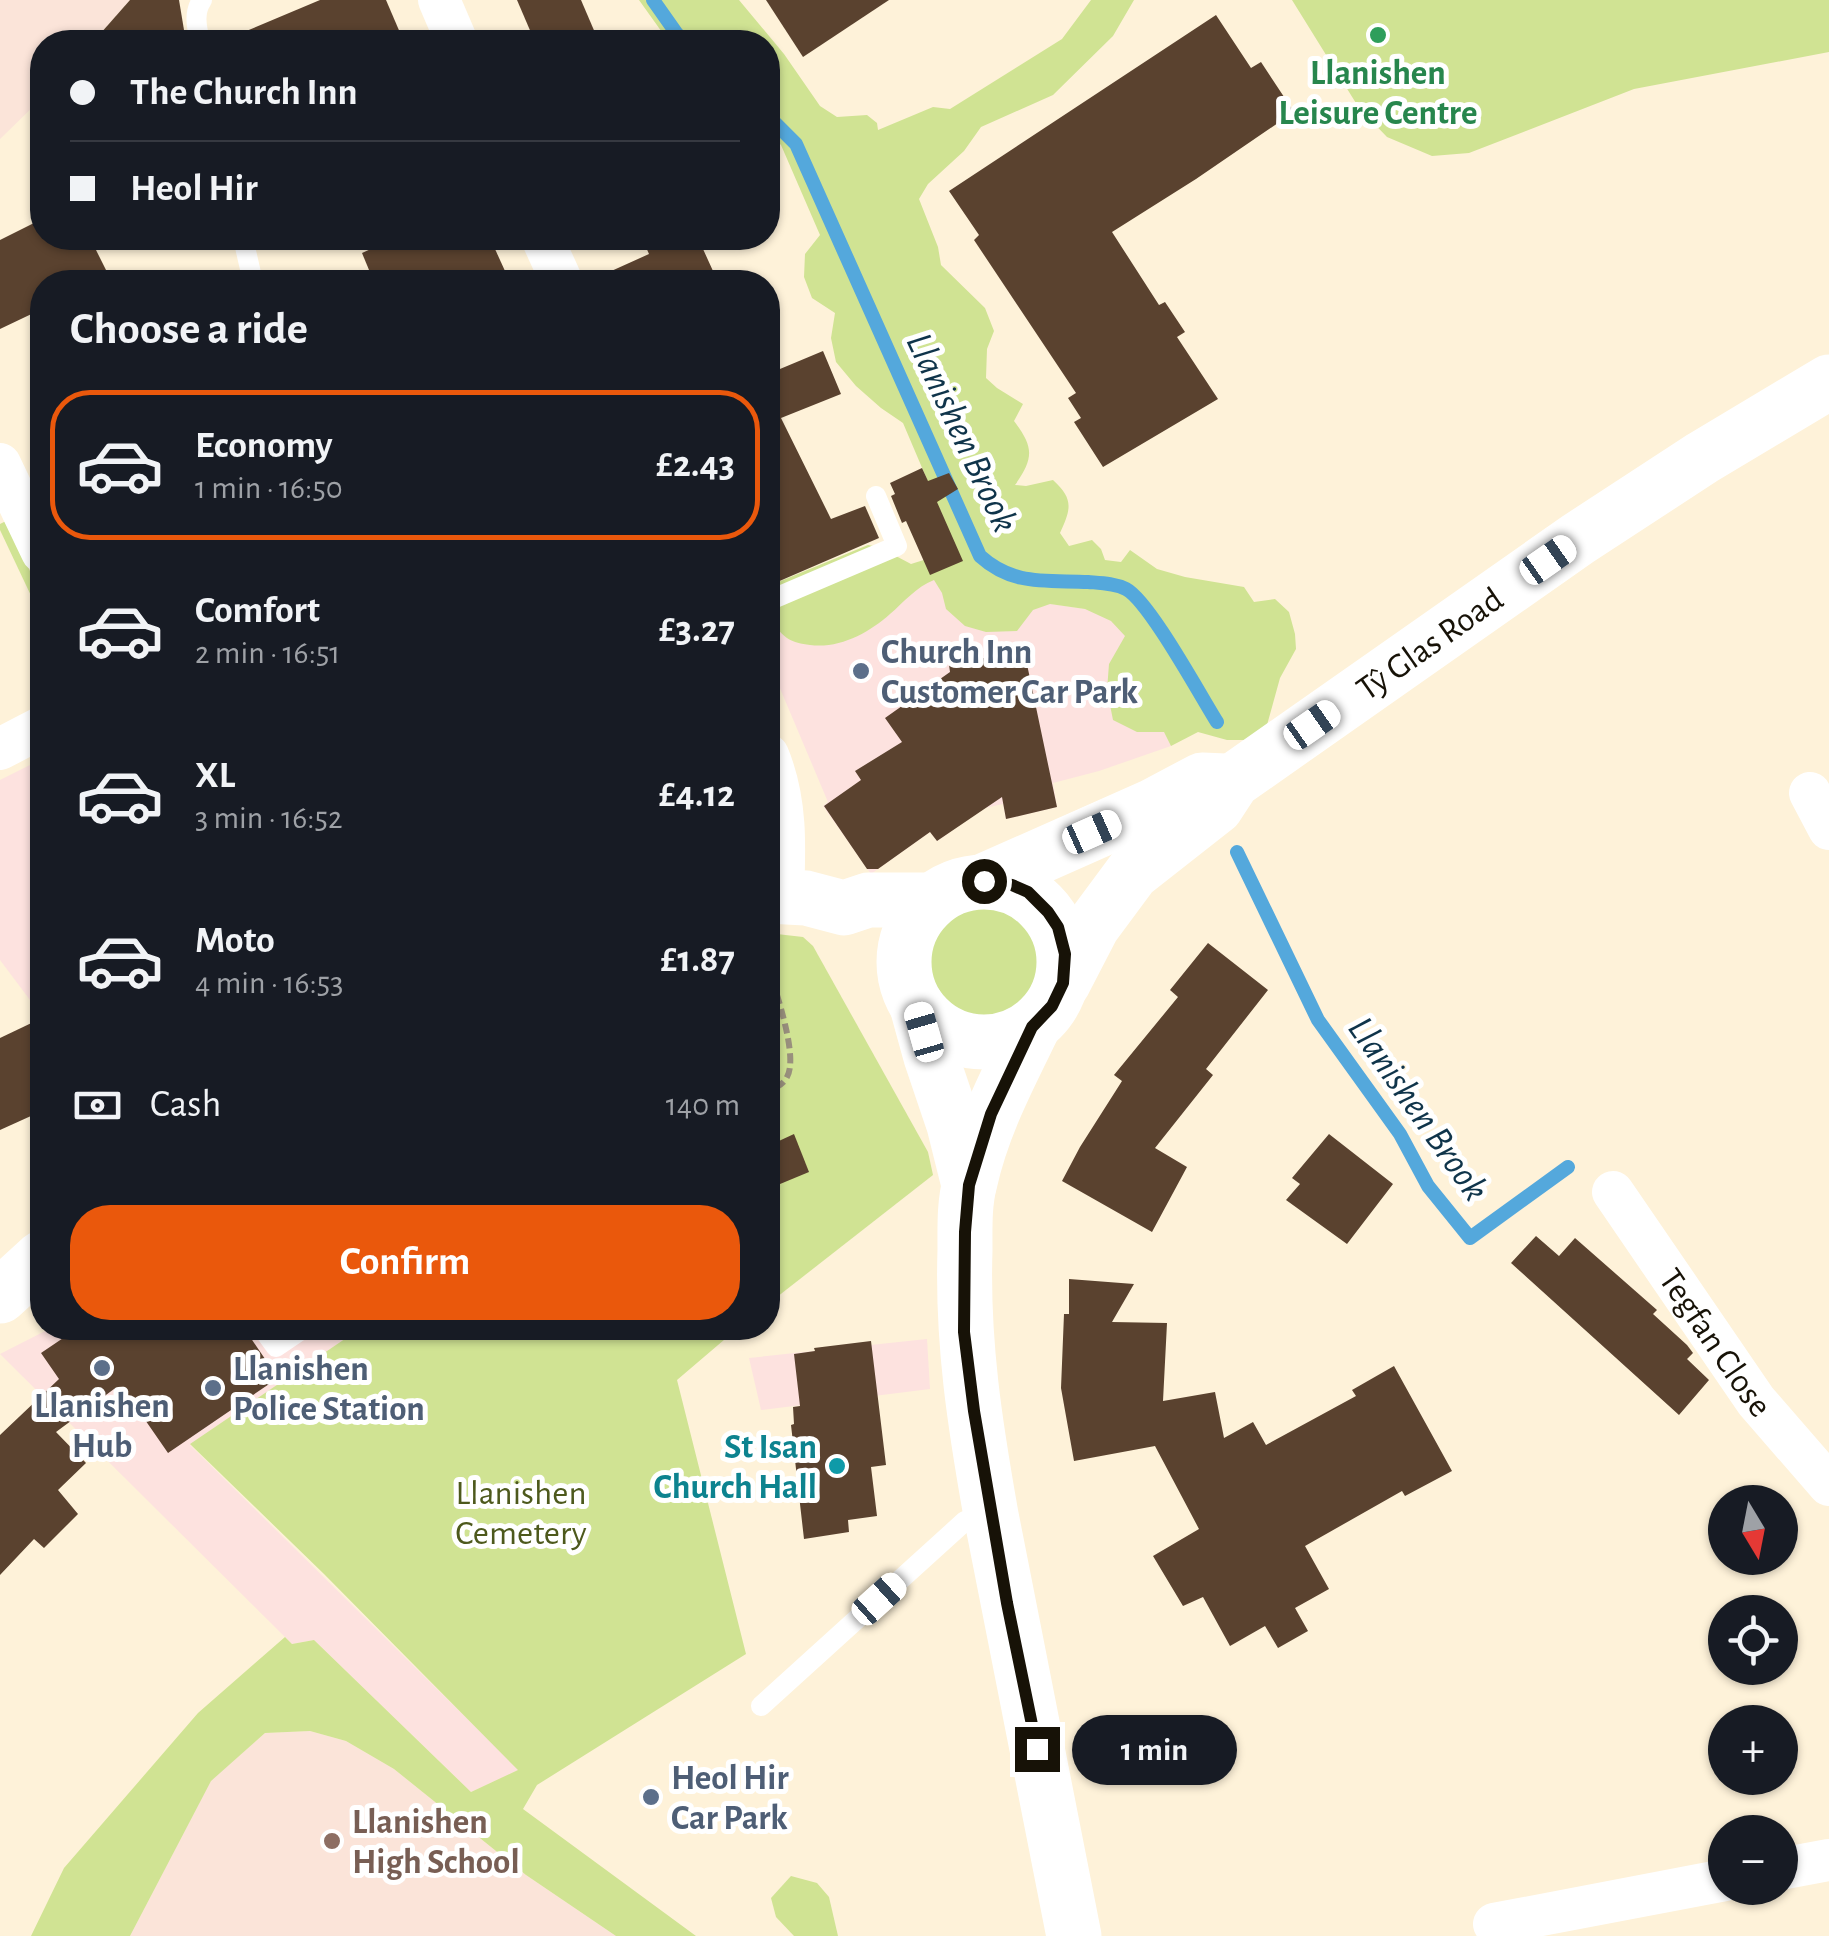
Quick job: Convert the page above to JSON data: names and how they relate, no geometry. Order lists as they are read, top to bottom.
{
  "streets": {
    "main road": ["Tŷ Glas Road"],
    "street": ["Tegfan Close"]
  },
  "water": ["Llanishen Brook"],
  "parks": ["Llanishen Cemetery"],
  "places": [
    "Llanishen Leisure Centre",
    "Church Inn Customer Car Park",
    "Llanishen Hub",
    "Llanishen Police Station",
    "St Isan Church Hall",
    "Heol Hir Car Park",
    "Llanishen High School"
  ],
  "north": "bottom",
  "page": {
    "banner": ["The Church Inn", "Heol Hir"],
    "heading": "Choose a ride",
    "list": [
      {
        "name": "Economy",
        "note": "1 min · 16:50",
        "value": "£2.43"
      },
      {
        "name": "Comfort",
        "note": "2 min · 16:51",
        "value": "£3.27"
      },
      {
        "name": "XL",
        "note": "3 min · 16:52",
        "value": "£4.12"
      },
      {
        "name": "Moto",
        "note": "4 min · 16:53",
        "value": "£1.87"
      }
    ],
    "pay": ["Cash", "140 m"],
    "buttons": "Confirm",
    "map_buttons": ["+", "−"],
    "bubble": "1 min"
  }
}
